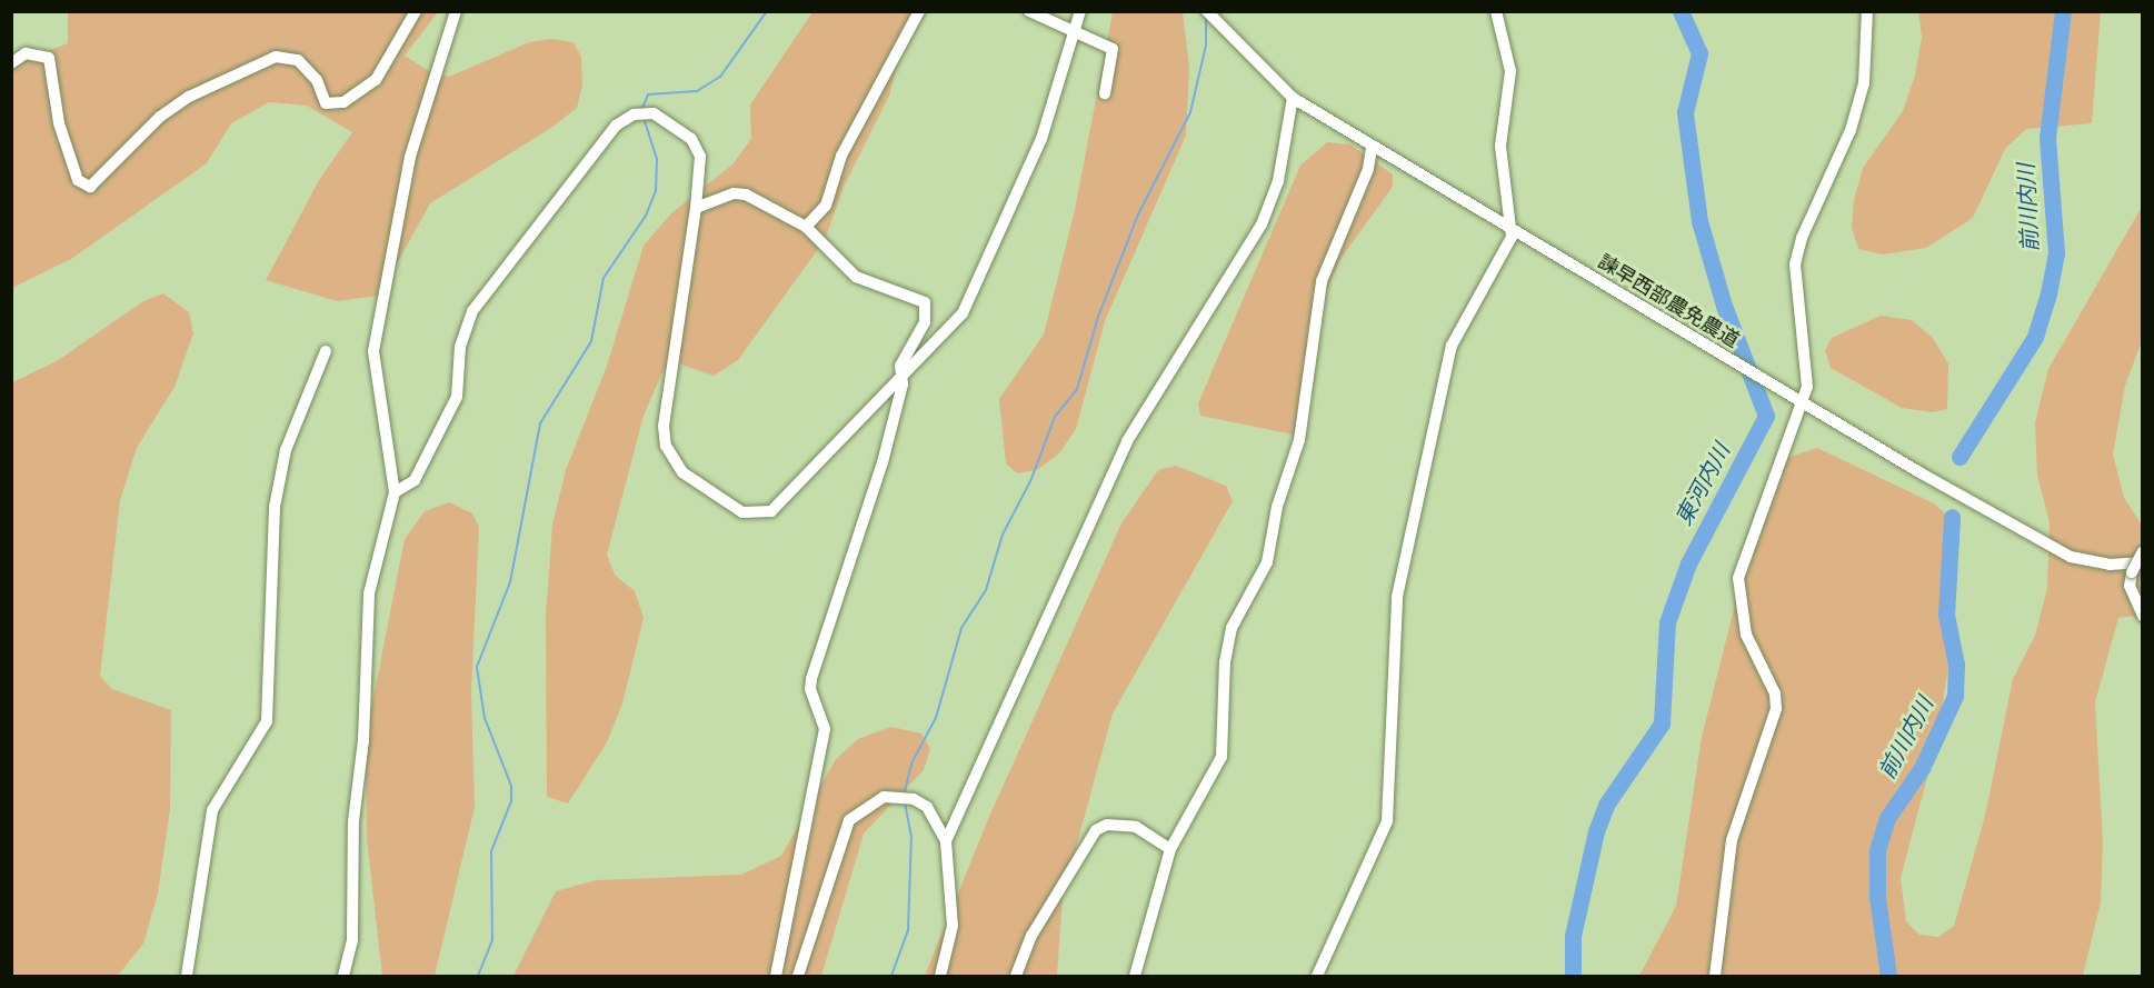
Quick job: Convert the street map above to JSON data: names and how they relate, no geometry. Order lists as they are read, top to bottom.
{
  "streets": {
    "street": ["諫早西部農免農道"]
  },
  "water": ["前川内川", "東河内川"]
}
